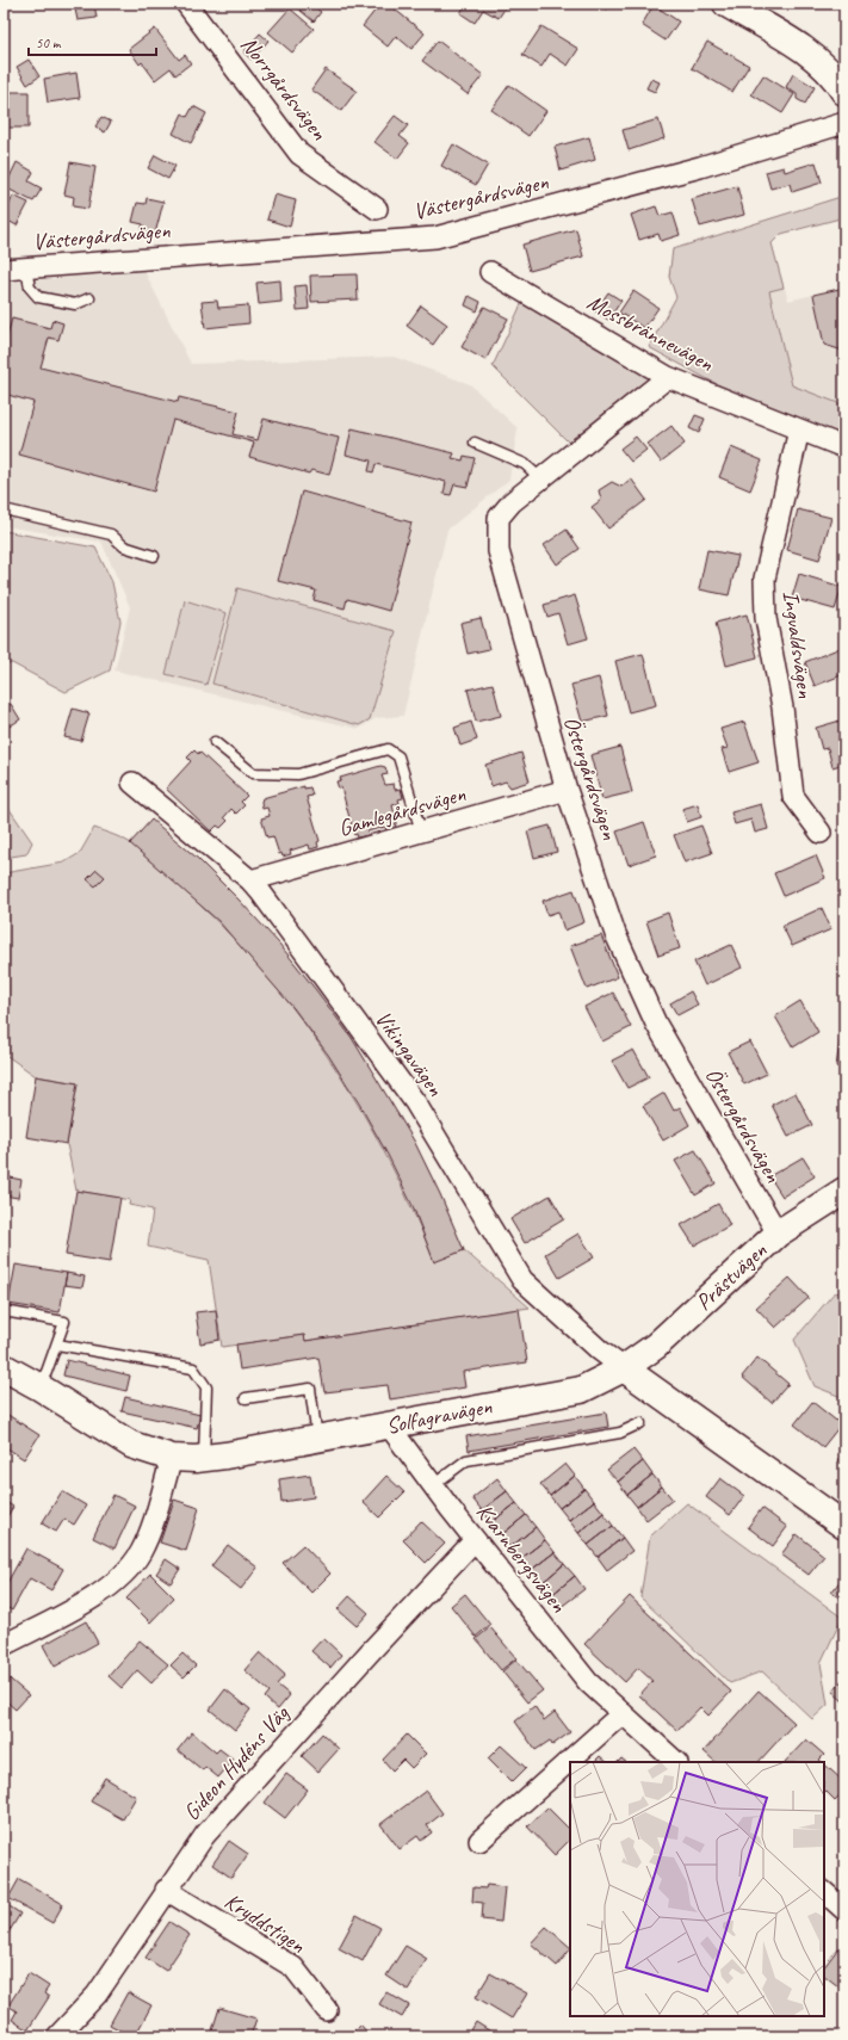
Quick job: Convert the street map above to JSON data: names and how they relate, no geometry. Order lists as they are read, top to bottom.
{
  "streets": {
    "street": [
      "Norrgårdsvägen",
      "Västergårdsvägen",
      "Mossbrännevägen",
      "Ingvaldsvägen",
      "Östergårdsvägen",
      "Gamlegårdsvägen",
      "Vikingavägen",
      "Prästvägen",
      "Solfagravägen",
      "Kvarnbergsvägen",
      "Gideon Hydéns Väg",
      "Kryddstigen"
    ]
  },
  "crossings": [
    ["Mossbrännevägen", "Ingvaldsvägen"],
    ["Mossbrännevägen", "Östergårdsvägen"],
    ["Östergårdsvägen", "Gamlegårdsvägen"],
    ["Östergårdsvägen", "Prästvägen"],
    ["Gamlegårdsvägen", "Vikingavägen"],
    ["Vikingavägen", "Prästvägen"],
    ["Vikingavägen", "Solfagravägen"],
    ["Prästvägen", "Solfagravägen"],
    ["Solfagravägen", "Kvarnbergsvägen"],
    ["Kvarnbergsvägen", "Gideon Hydéns Väg"],
    ["Gideon Hydéns Väg", "Kryddstigen"]
  ],
  "scale_bar": "50 m"
}
